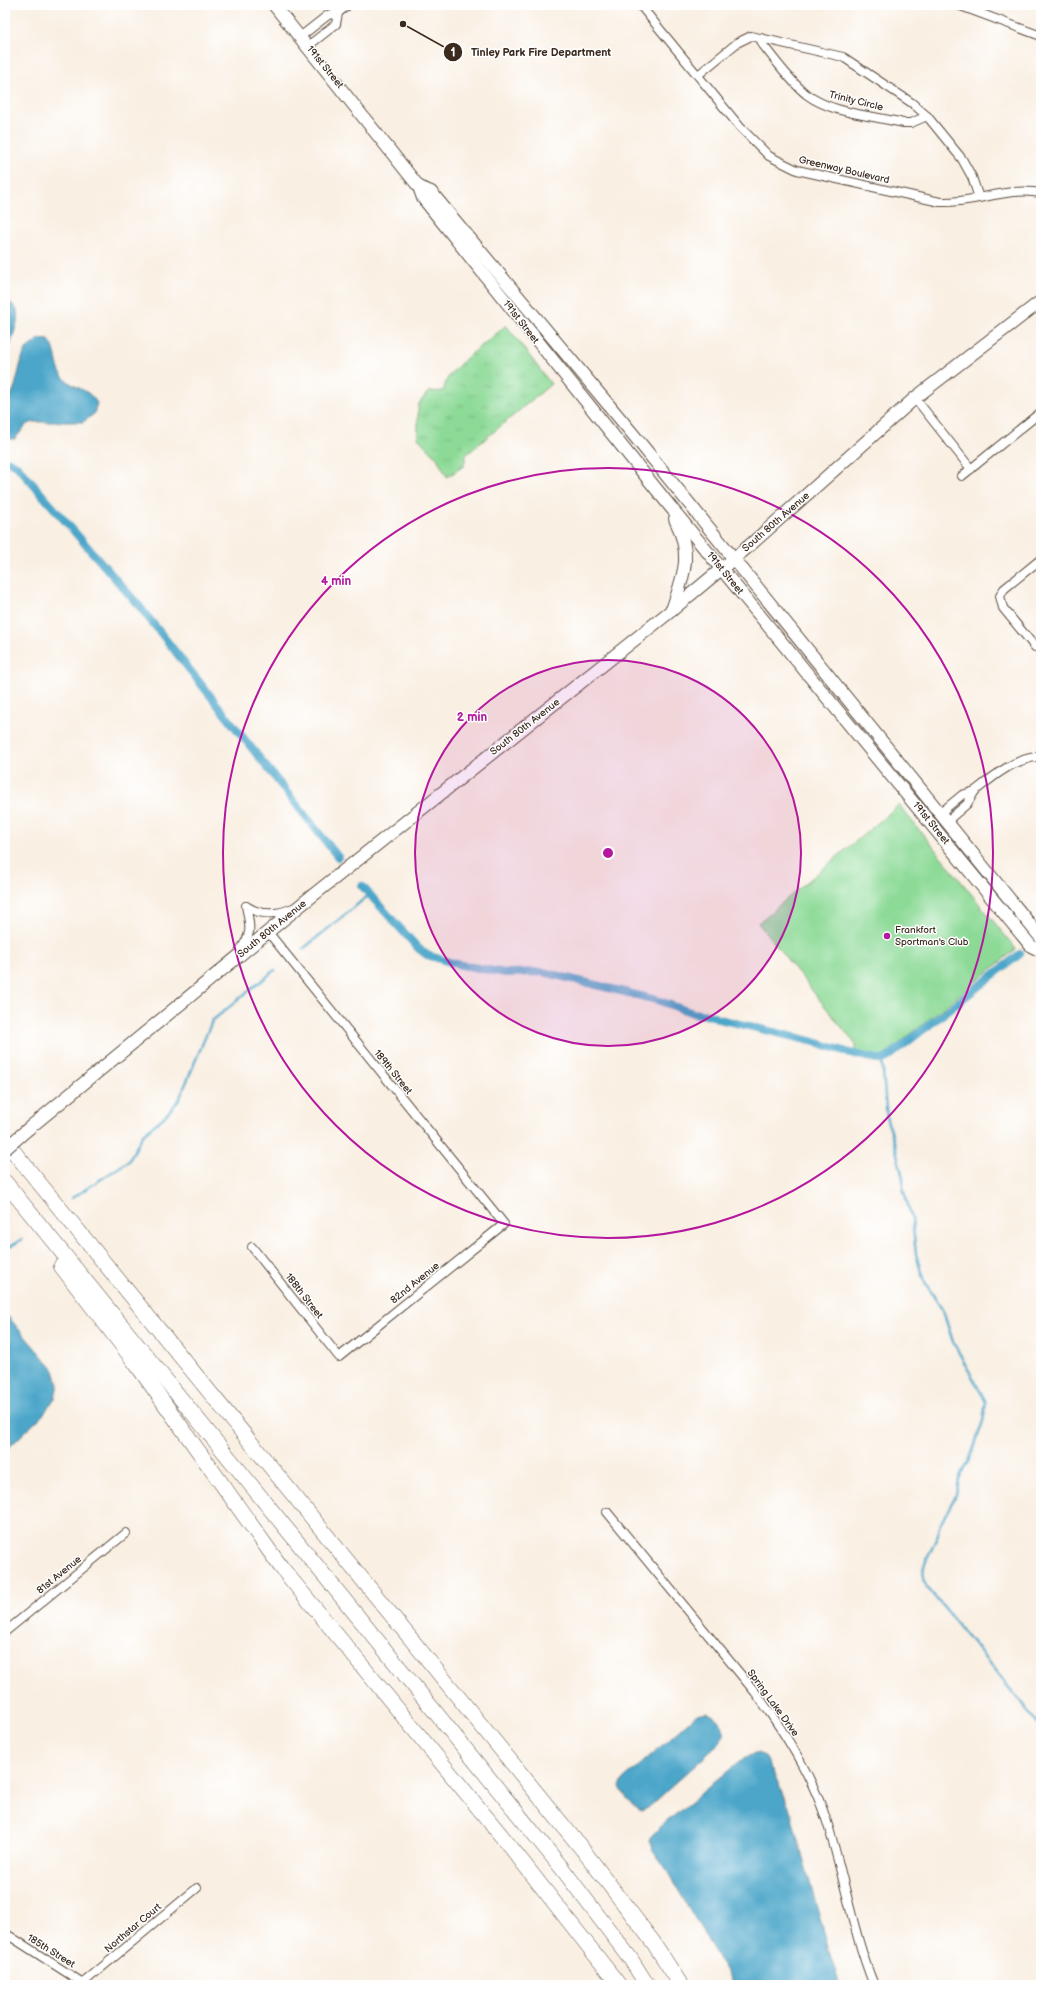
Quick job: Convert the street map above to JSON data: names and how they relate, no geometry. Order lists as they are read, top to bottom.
{
  "streets": {
    "main road": ["191st Street", "South 80th Avenue"],
    "street": [
      "Trinity Circle",
      "Greenway Boulevard",
      "189th Street",
      "82nd Avenue",
      "188th Street",
      "81st Avenue",
      "Spring Lake Drive",
      "Northstar Court",
      "185th Street"
    ]
  },
  "crossings": [
    ["191st Street", "South 80th Avenue"],
    ["Trinity Circle", "Greenway Boulevard"],
    ["South 80th Avenue", "189th Street"],
    ["189th Street", "82nd Avenue"],
    ["82nd Avenue", "188th Street"],
    ["Northstar Court", "185th Street"]
  ],
  "places": ["Tinley Park Fire Department", "Frankfort Sportman's Club"],
  "rings": ["4 min", "2 min"]
}
